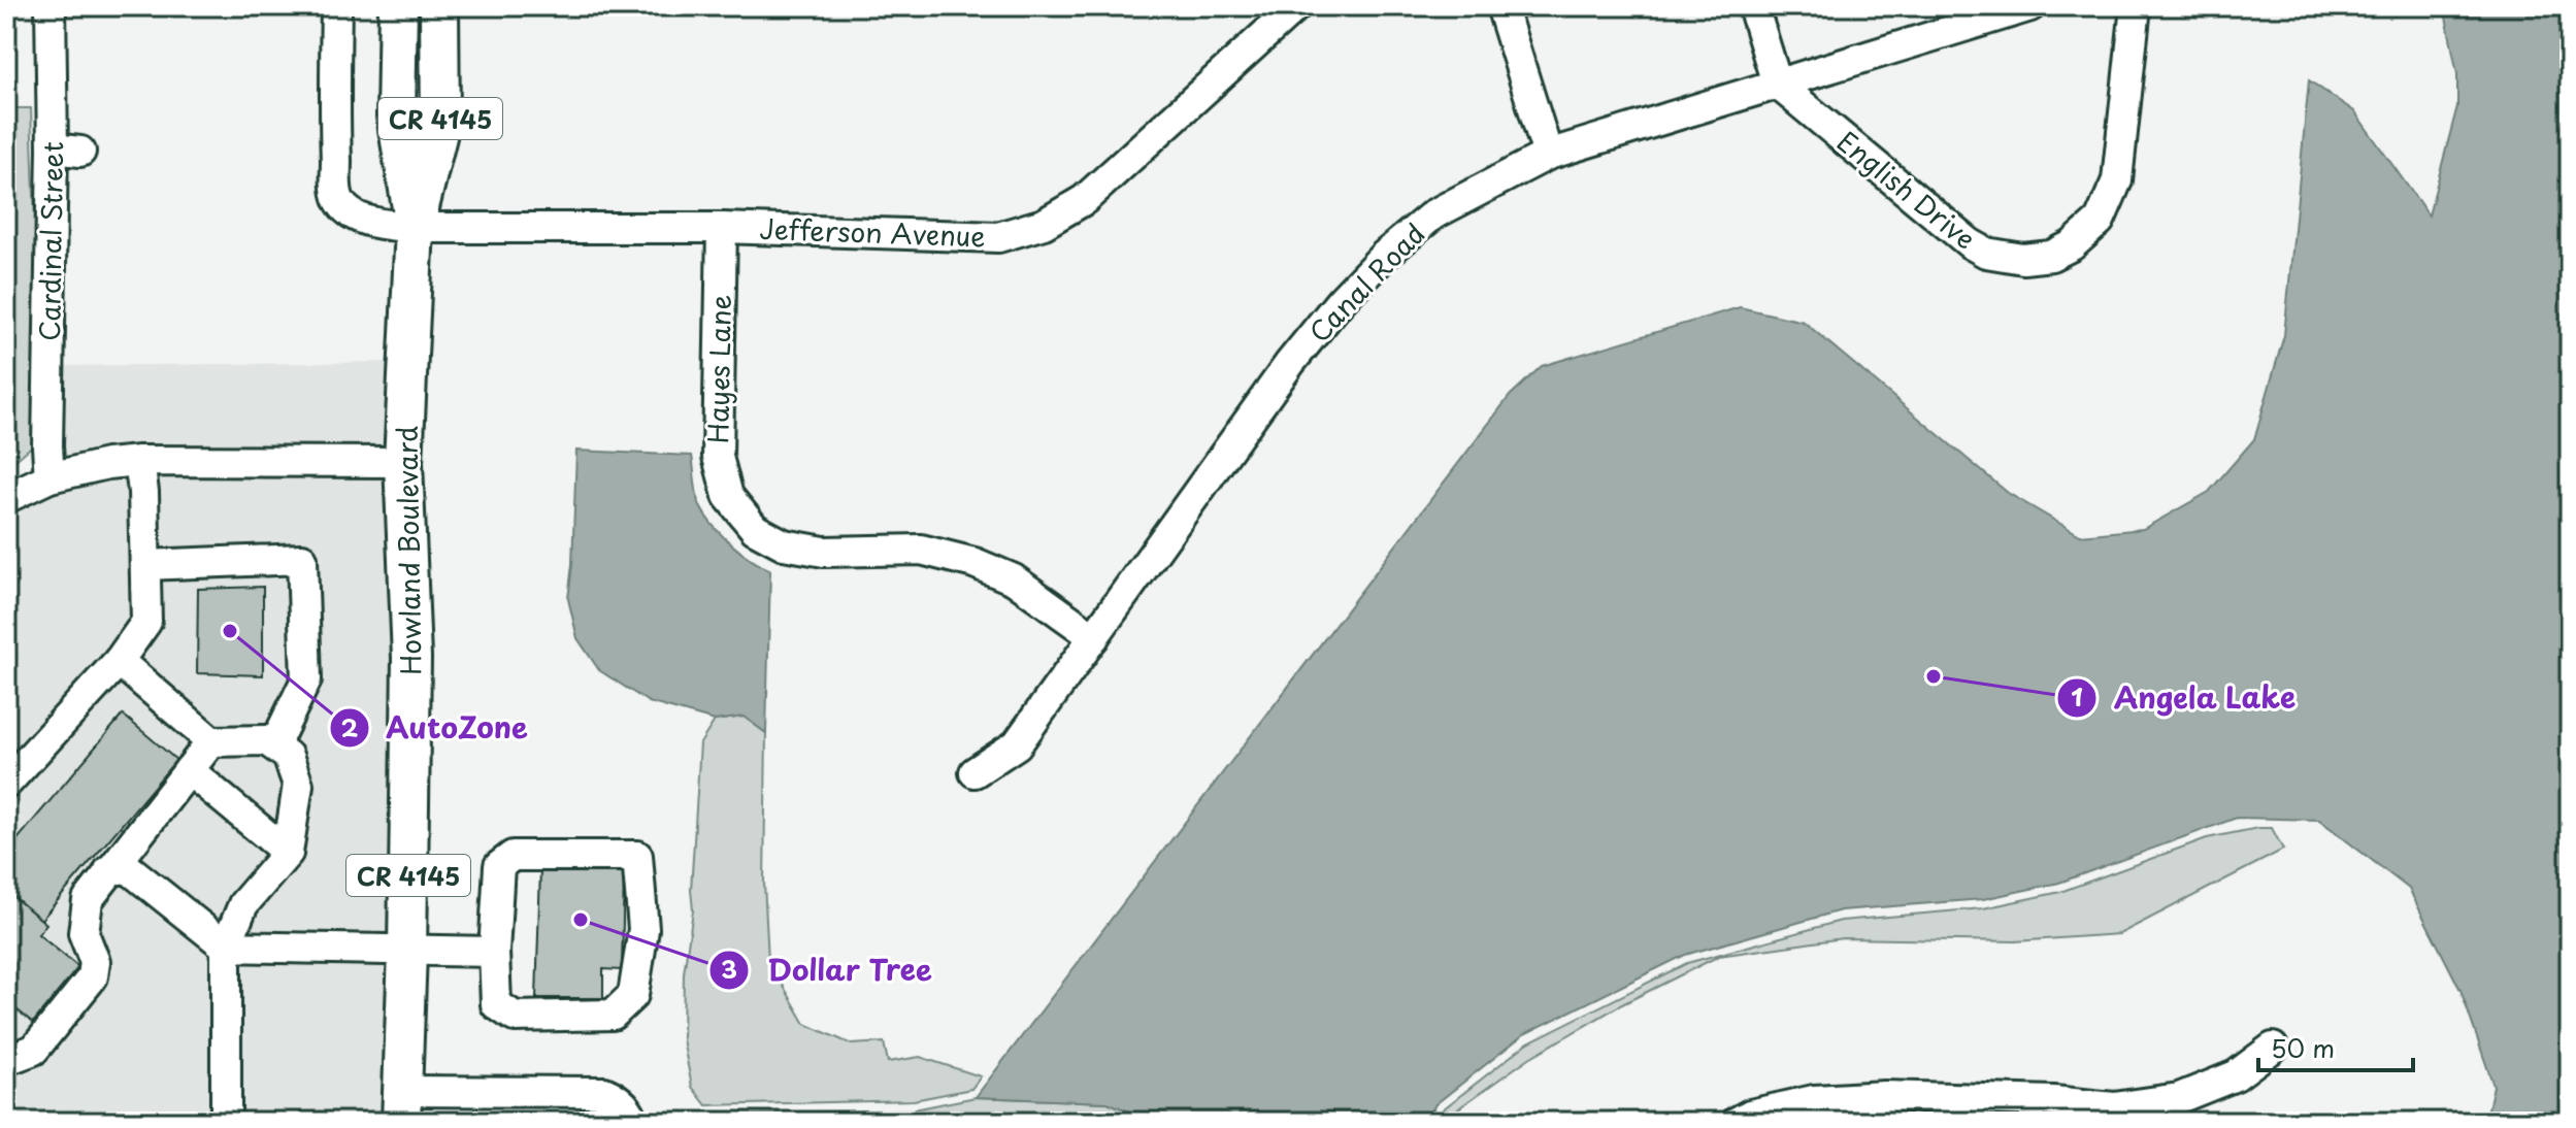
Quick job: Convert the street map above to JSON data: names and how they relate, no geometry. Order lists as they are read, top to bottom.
{
  "streets": {
    "main road": ["CR 4145", "Howland Boulevard"],
    "street": [
      "English Drive",
      "Jefferson Avenue",
      "Cardinal Street",
      "Canal Road",
      "Hayes Lane"
    ]
  },
  "crossings": [
    ["English Drive", "Canal Road"],
    ["Jefferson Avenue", "Hayes Lane"],
    ["Jefferson Avenue", "Howland Boulevard"],
    ["Canal Road", "Hayes Lane"]
  ],
  "places": ["AutoZone", "Angela Lake", "Dollar Tree"],
  "scale_bar": "50 m"
}
